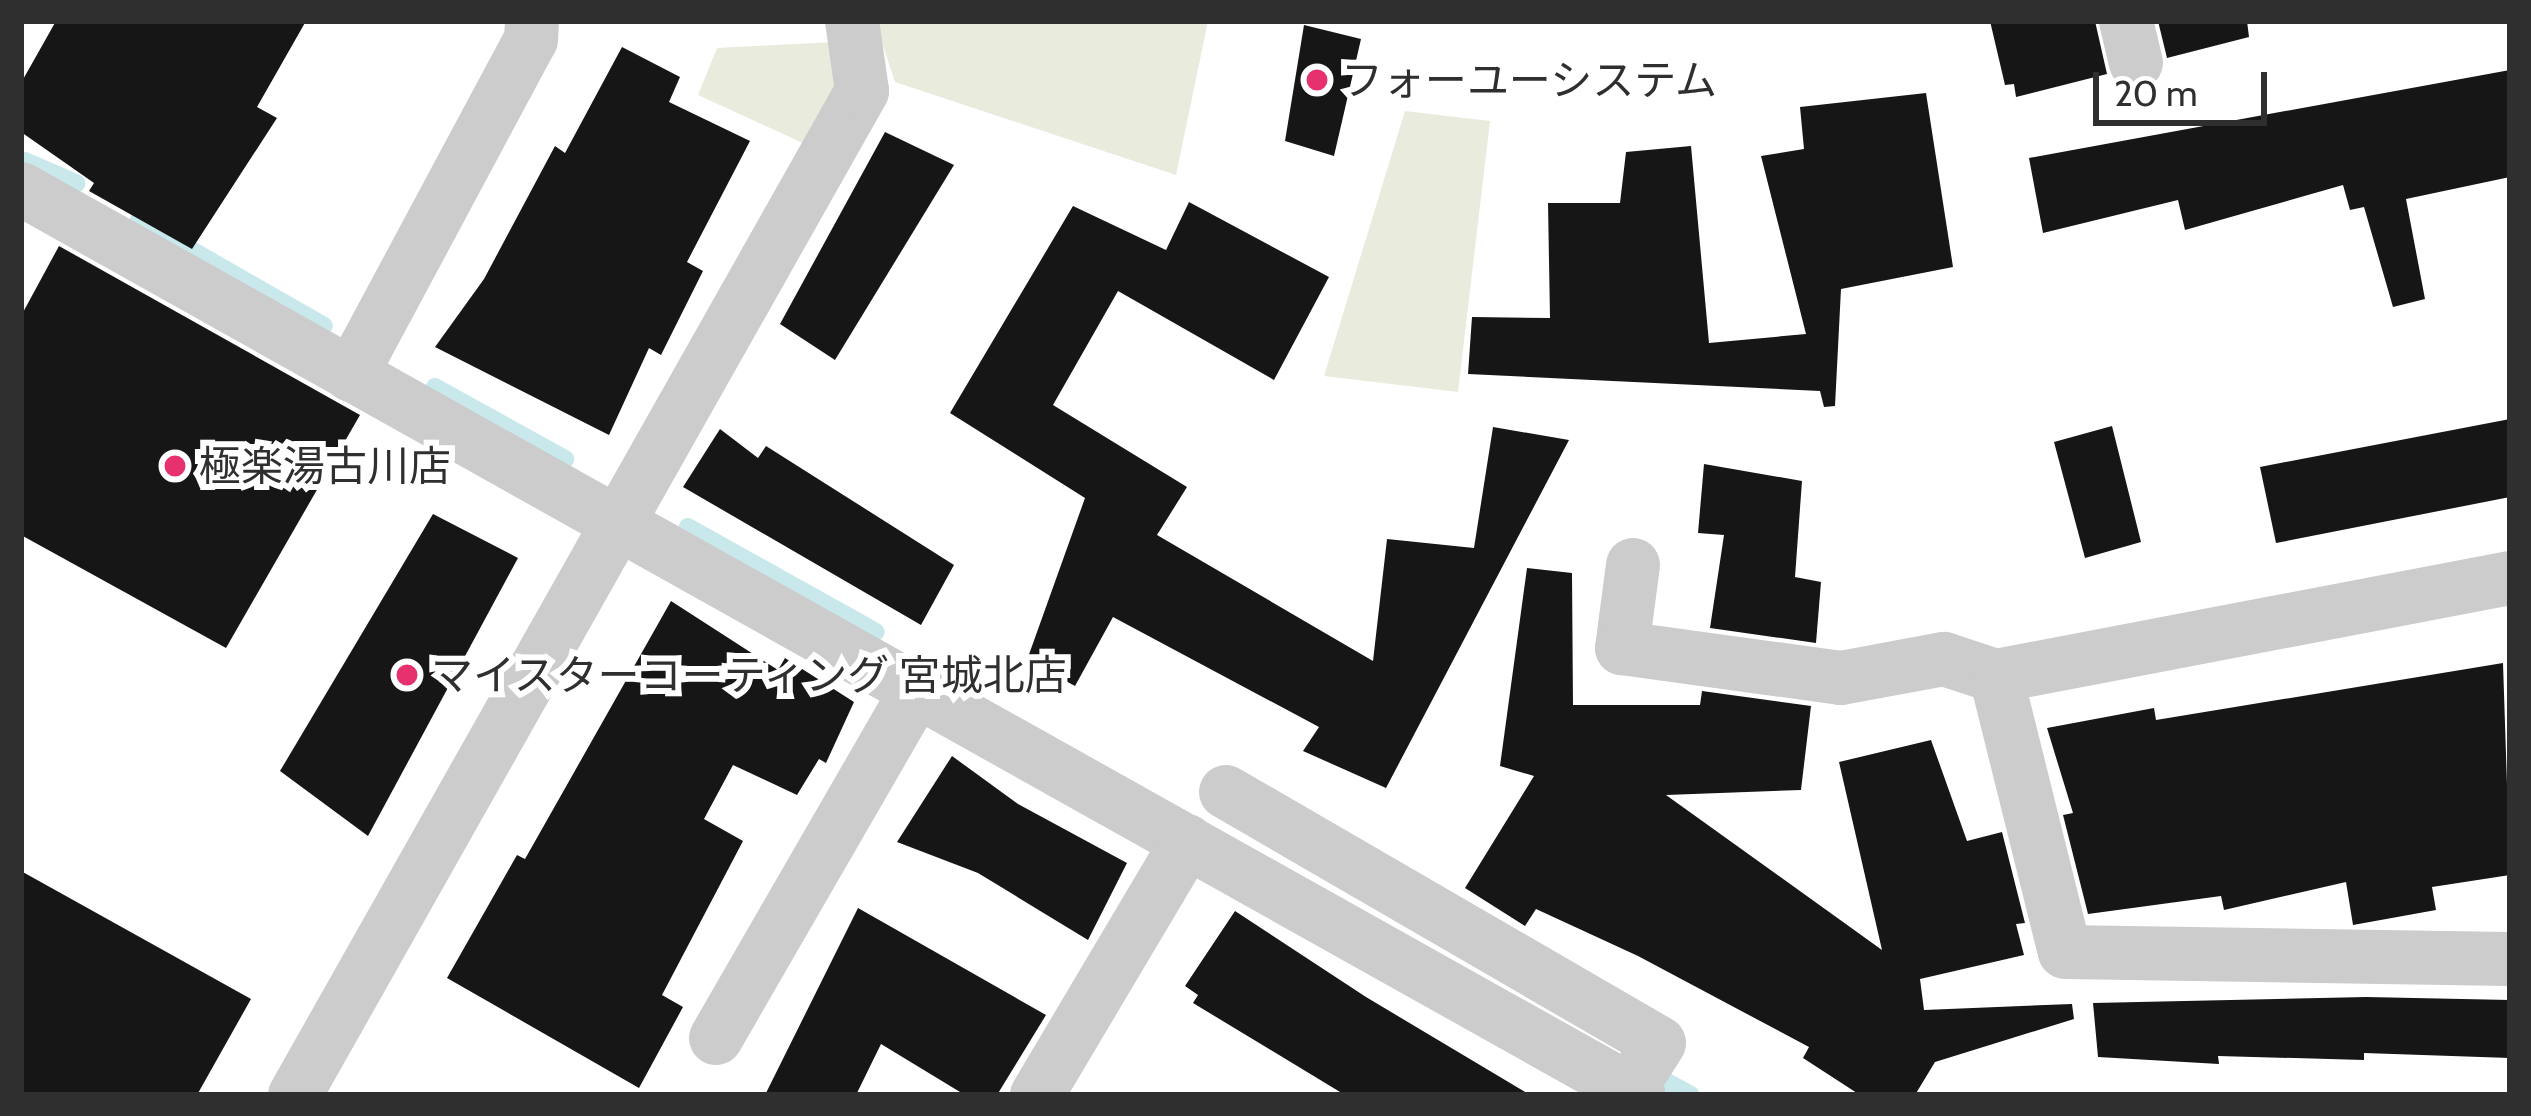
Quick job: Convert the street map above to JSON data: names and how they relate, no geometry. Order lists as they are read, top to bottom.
{
  "places": ["フォーユーシステム", "極楽湯古川店", "マイスターコーティング 宮城北店"],
  "scale_bar": "20 m"
}
